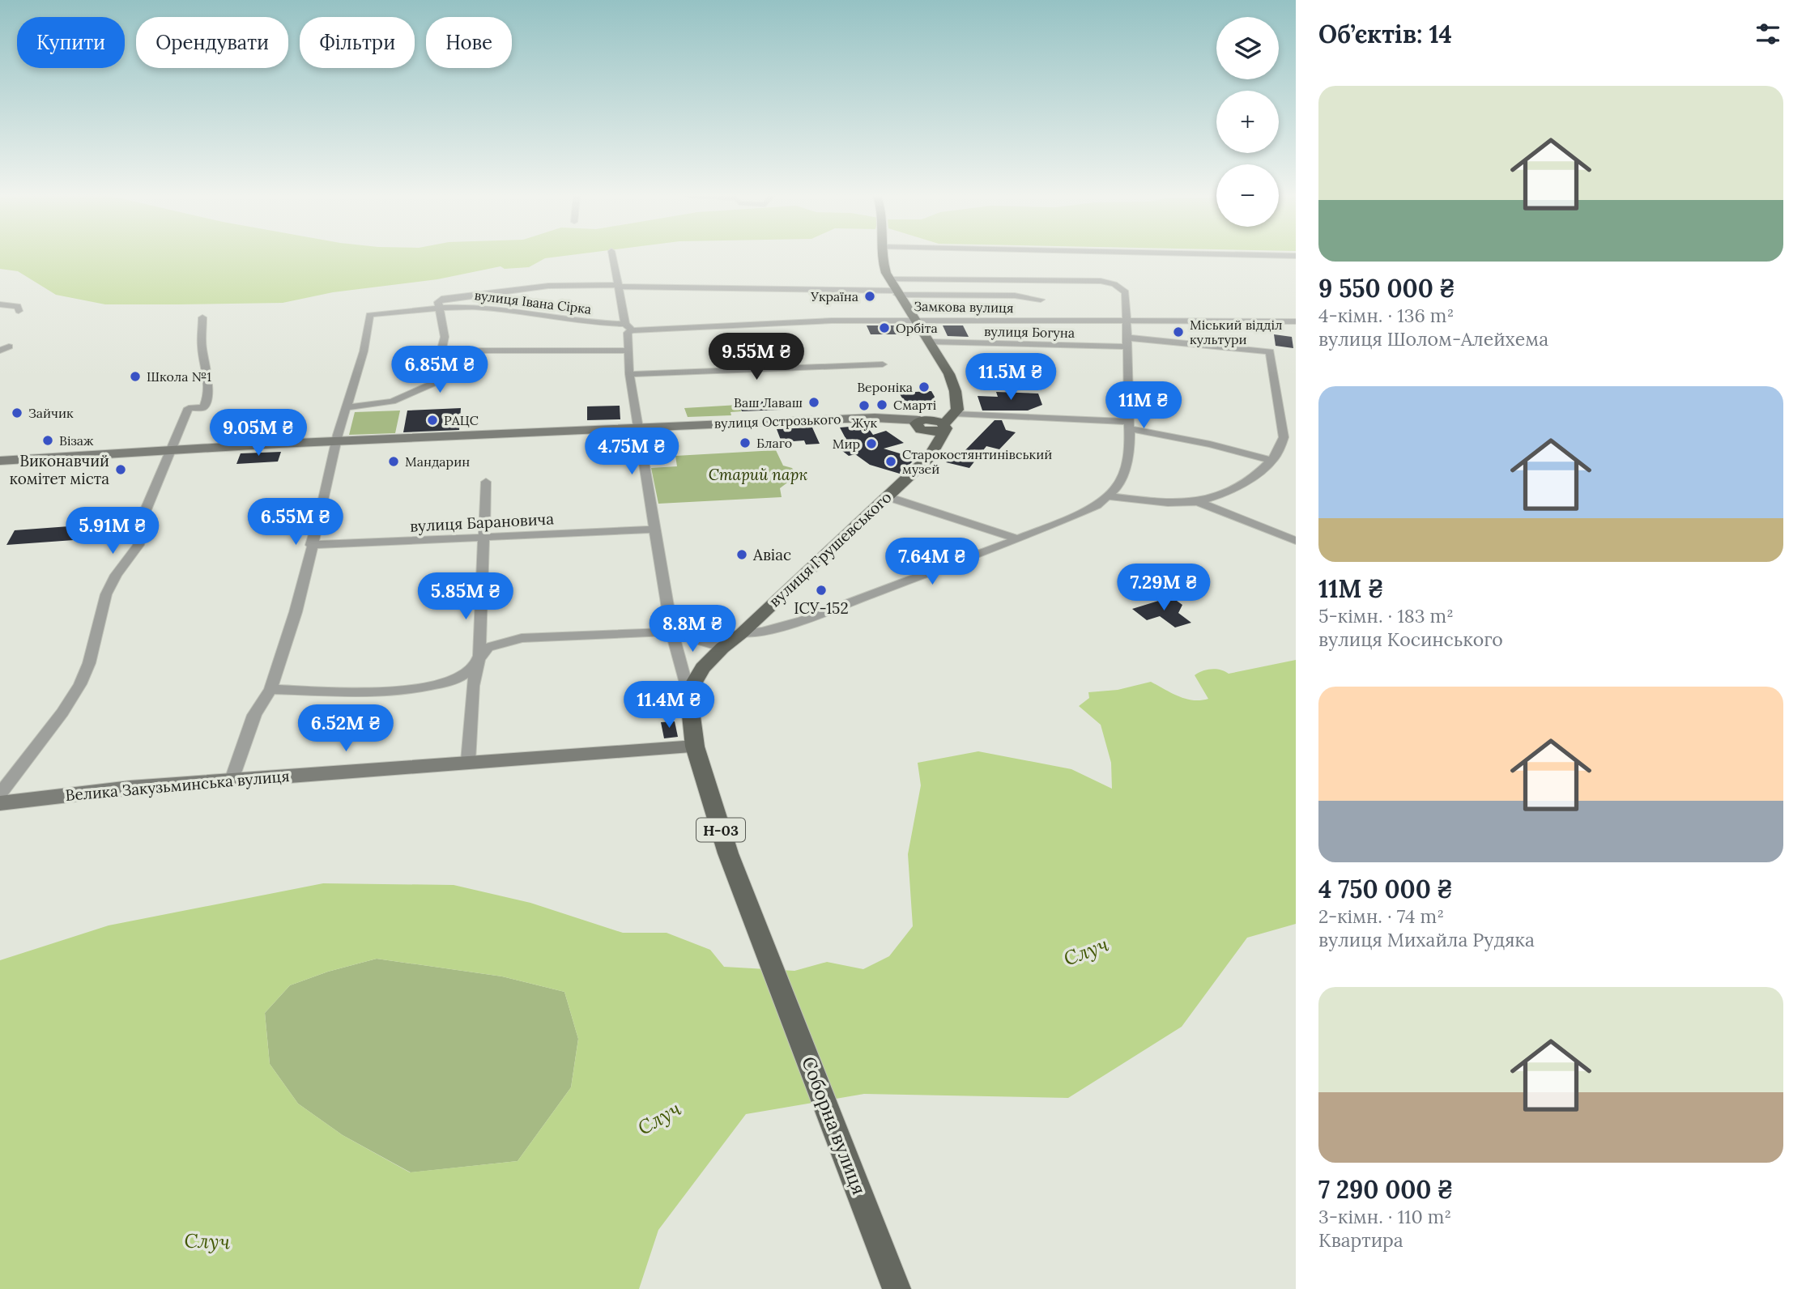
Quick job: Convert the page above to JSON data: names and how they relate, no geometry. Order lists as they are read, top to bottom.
{
  "streets": {
    "main road": [
      "вулиця Острозького",
      "вулиця Грушевського",
      "Велика Закузьминська вулиця",
      "Н-03",
      "Соборна вулиця"
    ],
    "street": [
      "вулиця Івана Сірка",
      "Замкова вулиця",
      "вулиця Богуна",
      "вулиця Барановича"
    ]
  },
  "crossings": [
    ["вулиця Івана Сірка", "Замкова вулиця"],
    ["вулиця Грушевського", "Н-03"],
    ["Велика Закузьминська вулиця", "Н-03"],
    ["Велика Закузьминська вулиця", "Соборна вулиця"],
    ["Н-03", "Соборна вулиця"]
  ],
  "water": ["Случ"],
  "parks": ["Старий парк"],
  "places": [
    "Україна",
    "Орбіта",
    "Міський відділ культури",
    "Школа №1",
    "Вероніка",
    "Ваш Лаваш",
    "Смарті",
    "Жук",
    "Зайчик",
    "РАЦС",
    "Візаж",
    "Благо",
    "Мир",
    "Мандарин",
    "Старокостянтинівський музей",
    "Виконавчий комітет міста",
    "Авіас",
    "ІСУ-152"
  ],
  "page": {
    "heading": "Об’єктів: 14",
    "map_buttons": ["+", "−"],
    "chip": [
      "Купити",
      "Орендувати",
      "Фільтри",
      "Нове"
    ],
    "list": [
      {
        "name": "9 550 000 ₴",
        "note": "4-кімн. · 136 m² · вулиця Шолом-Алейхема"
      },
      {
        "name": "11M ₴",
        "note": "5-кімн. · 183 m² · вулиця Косинського"
      },
      {
        "name": "4 750 000 ₴",
        "note": "2-кімн. · 74 m² · вулиця Михайла Рудяка"
      },
      {
        "name": "7 290 000 ₴",
        "note": "3-кімн. · 110 m² · Квартира"
      }
    ],
    "price": [
      "9.55M ₴",
      "6.85M ₴",
      "11.5M ₴",
      "11M ₴",
      "9.05M ₴",
      "4.75M ₴",
      "6.55M ₴",
      "5.91M ₴",
      "7.64M ₴",
      "7.29M ₴",
      "5.85M ₴",
      "8.8M ₴",
      "11.4M ₴",
      "6.52M ₴"
    ]
  }
}
